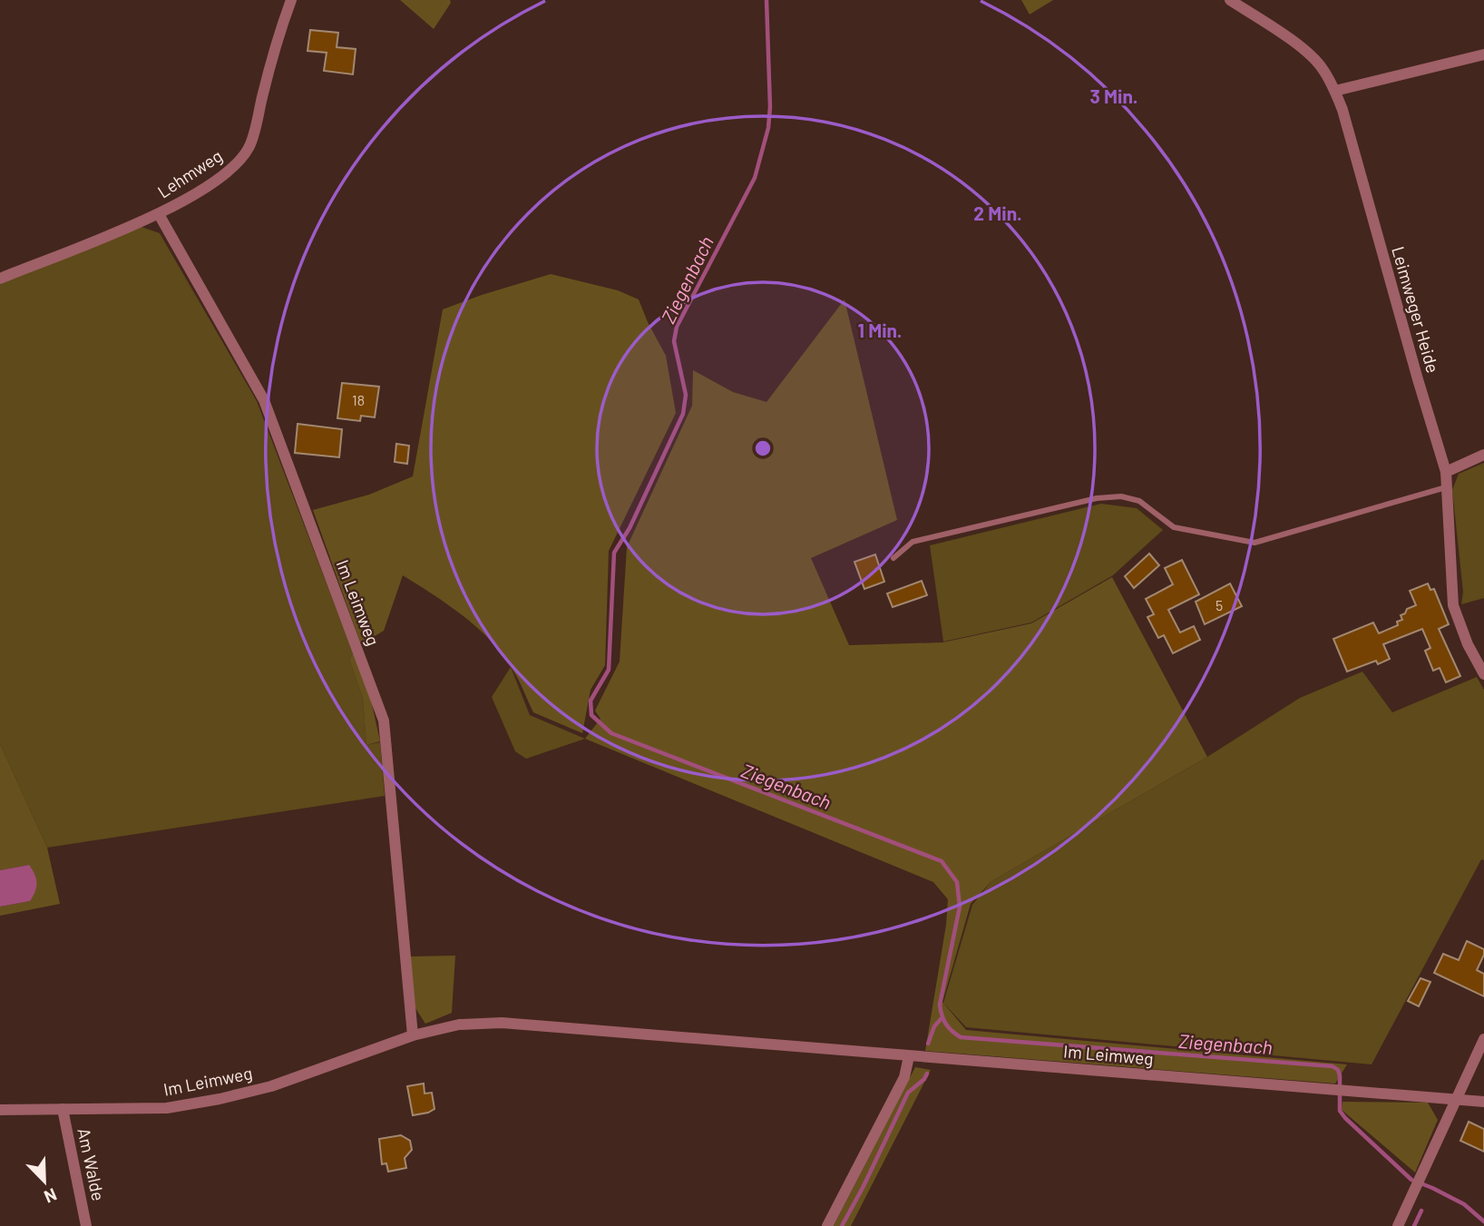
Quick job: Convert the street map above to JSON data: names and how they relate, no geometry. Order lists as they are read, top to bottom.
{
  "streets": {
    "street": [
      "Lehmweg",
      "Leimweger Heide",
      "Im Leimweg",
      "Am Walde"
    ]
  },
  "crossings": [
    ["Lehmweg", "Im Leimweg"],
    ["Im Leimweg", "Am Walde"]
  ],
  "water": ["Ziegenbach"],
  "house_numbers": ["18", "5"],
  "north": "bottom right",
  "rings": ["3 Min.", "2 Min.", "1 Min."]
}
